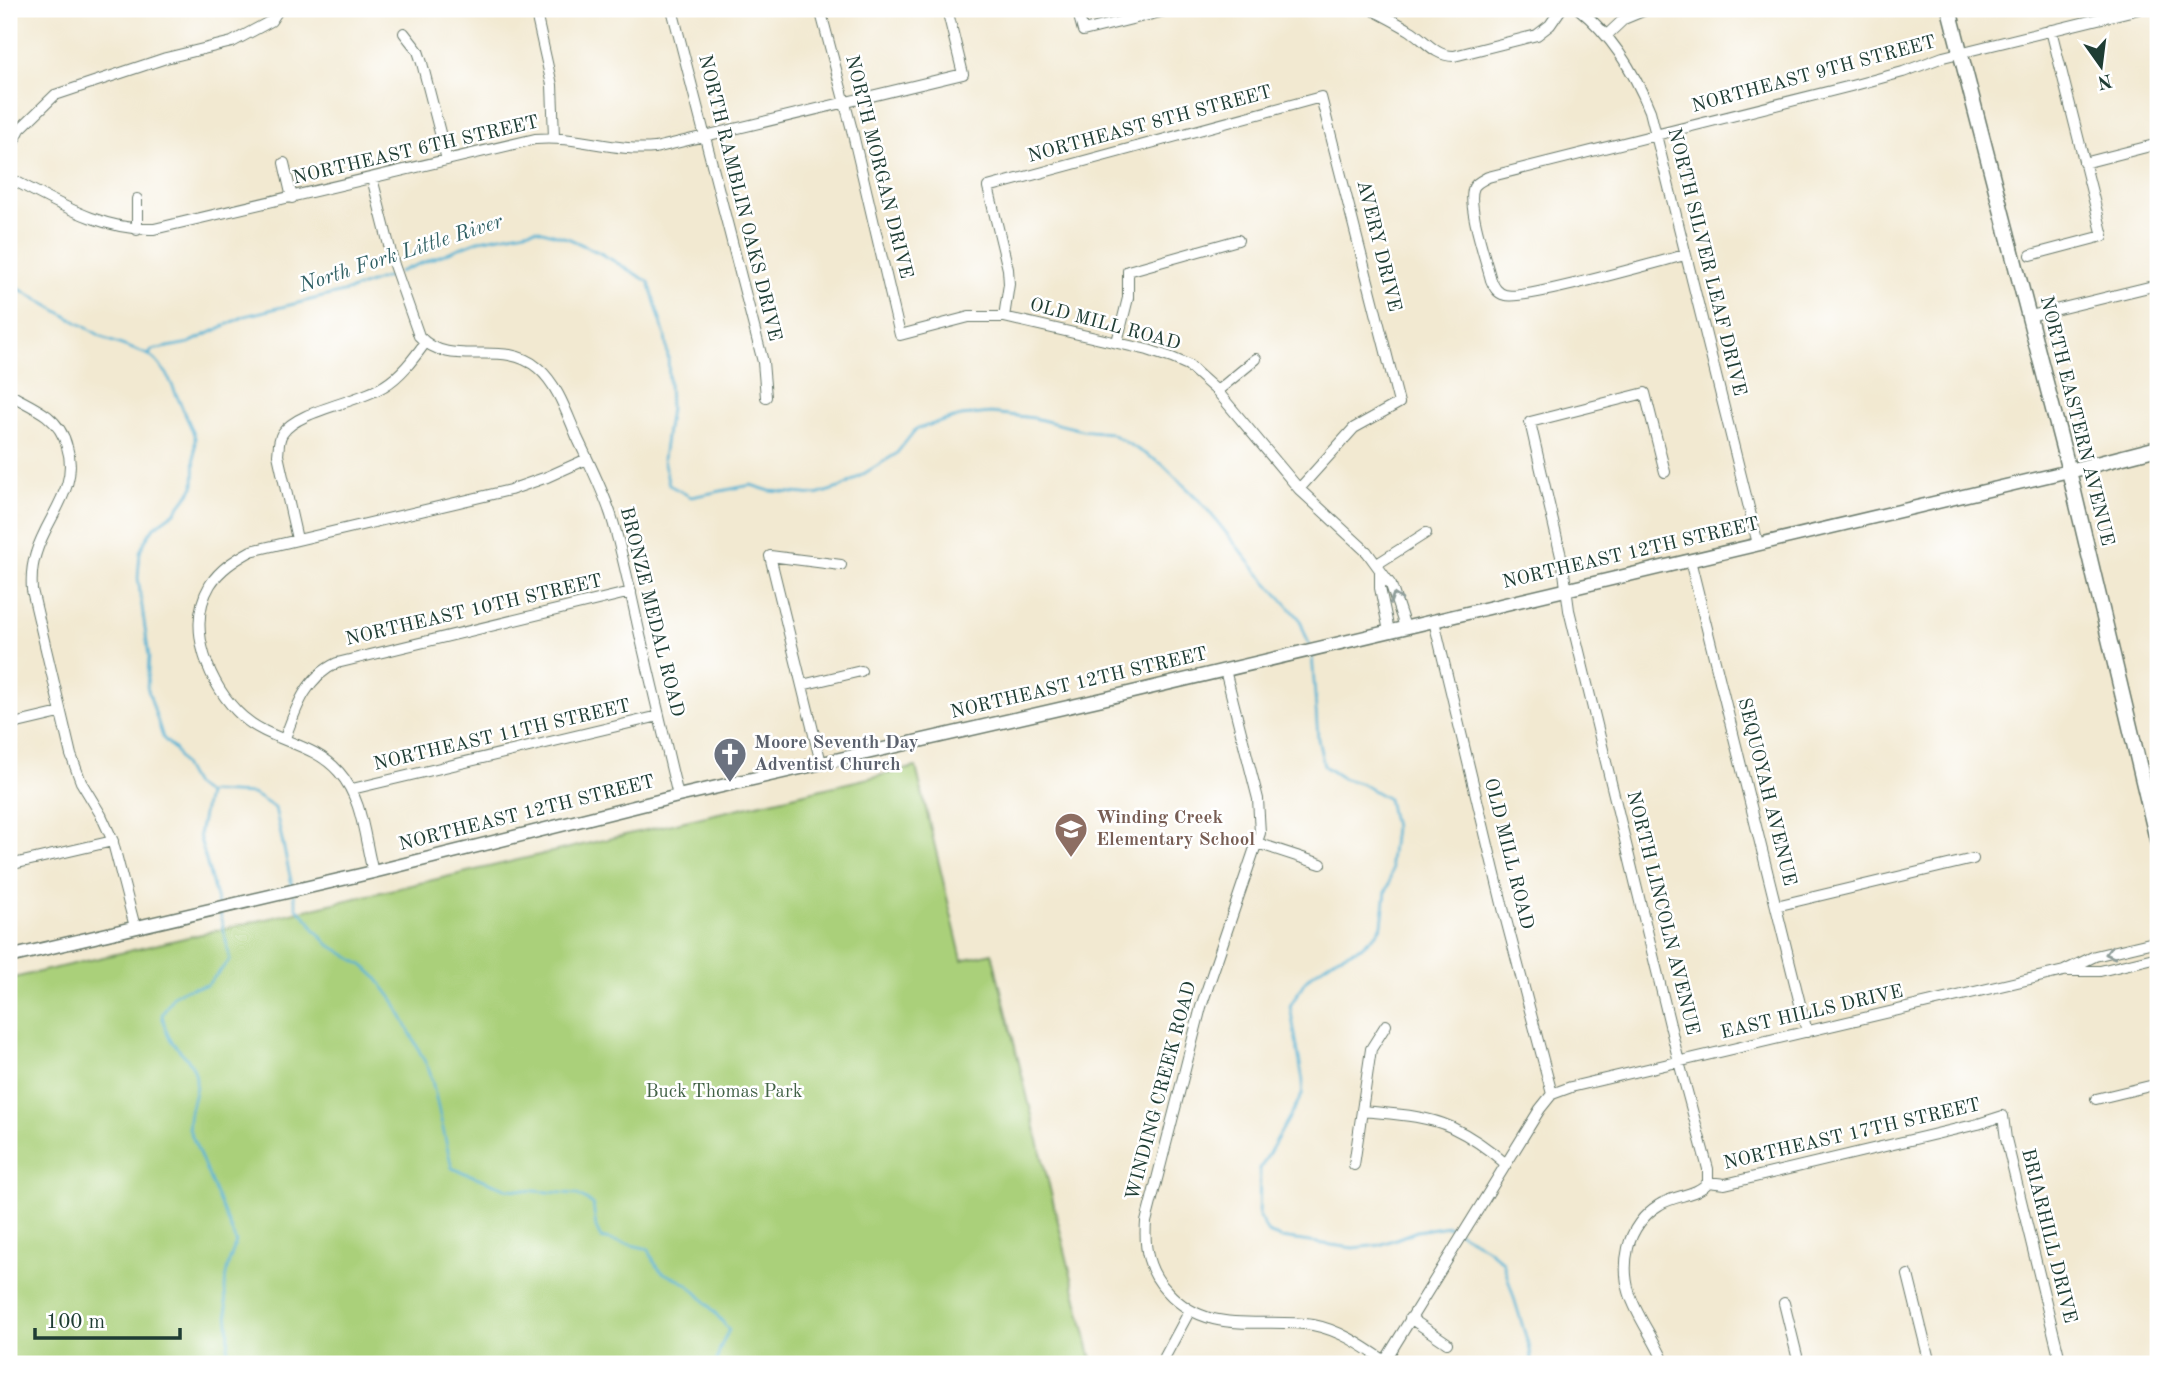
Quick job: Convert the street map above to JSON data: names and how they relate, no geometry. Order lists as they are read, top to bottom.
{
  "streets": {
    "main road": ["NORTH EASTERN AVENUE", "NORTHEAST 12TH STREET"],
    "street": [
      "NORTHEAST 9TH STREET",
      "NORTHEAST 8TH STREET",
      "NORTHEAST 6TH STREET",
      "NORTH MORGAN DRIVE",
      "NORTH RAMBLIN OAKS DRIVE",
      "AVERY DRIVE",
      "NORTH SILVER LEAF DRIVE",
      "OLD MILL ROAD",
      "NORTHEAST 10TH STREET",
      "BRONZE MEDAL ROAD",
      "NORTHEAST 11TH STREET",
      "SEQUOYAH AVENUE",
      "NORTH LINCOLN AVENUE",
      "EAST HILLS DRIVE",
      "WINDING CREEK ROAD",
      "NORTHEAST 17TH STREET",
      "BRIARHILL DRIVE"
    ]
  },
  "crossings": [
    ["NORTHEAST 9TH STREET", "NORTH SILVER LEAF DRIVE"],
    ["NORTHEAST 9TH STREET", "NORTH EASTERN AVENUE"],
    ["NORTHEAST 8TH STREET", "AVERY DRIVE"],
    ["NORTHEAST 8TH STREET", "OLD MILL ROAD"],
    ["NORTHEAST 6TH STREET", "NORTH MORGAN DRIVE"],
    ["NORTHEAST 6TH STREET", "NORTH RAMBLIN OAKS DRIVE"],
    ["NORTH MORGAN DRIVE", "OLD MILL ROAD"],
    ["AVERY DRIVE", "OLD MILL ROAD"],
    ["NORTH SILVER LEAF DRIVE", "NORTHEAST 12TH STREET"],
    ["OLD MILL ROAD", "NORTHEAST 12TH STREET"],
    ["OLD MILL ROAD", "EAST HILLS DRIVE"],
    ["NORTH EASTERN AVENUE", "NORTHEAST 12TH STREET"],
    ["NORTHEAST 12TH STREET", "BRONZE MEDAL ROAD"],
    ["NORTHEAST 12TH STREET", "SEQUOYAH AVENUE"],
    ["NORTHEAST 12TH STREET", "NORTH LINCOLN AVENUE"],
    ["NORTHEAST 12TH STREET", "WINDING CREEK ROAD"],
    ["NORTHEAST 10TH STREET", "BRONZE MEDAL ROAD"],
    ["BRONZE MEDAL ROAD", "NORTHEAST 11TH STREET"],
    ["SEQUOYAH AVENUE", "EAST HILLS DRIVE"],
    ["NORTH LINCOLN AVENUE", "EAST HILLS DRIVE"],
    ["NORTH LINCOLN AVENUE", "NORTHEAST 17TH STREET"],
    ["NORTHEAST 17TH STREET", "BRIARHILL DRIVE"]
  ],
  "water": ["North Fork Little River"],
  "parks": ["Buck Thomas Park"],
  "places": {
    "church": ["Moore Seventh Day Adventist Church"],
    "school or university": ["Winding Creek Elementary School"]
  },
  "scale_bar": "100 m",
  "north": "bottom"
}
